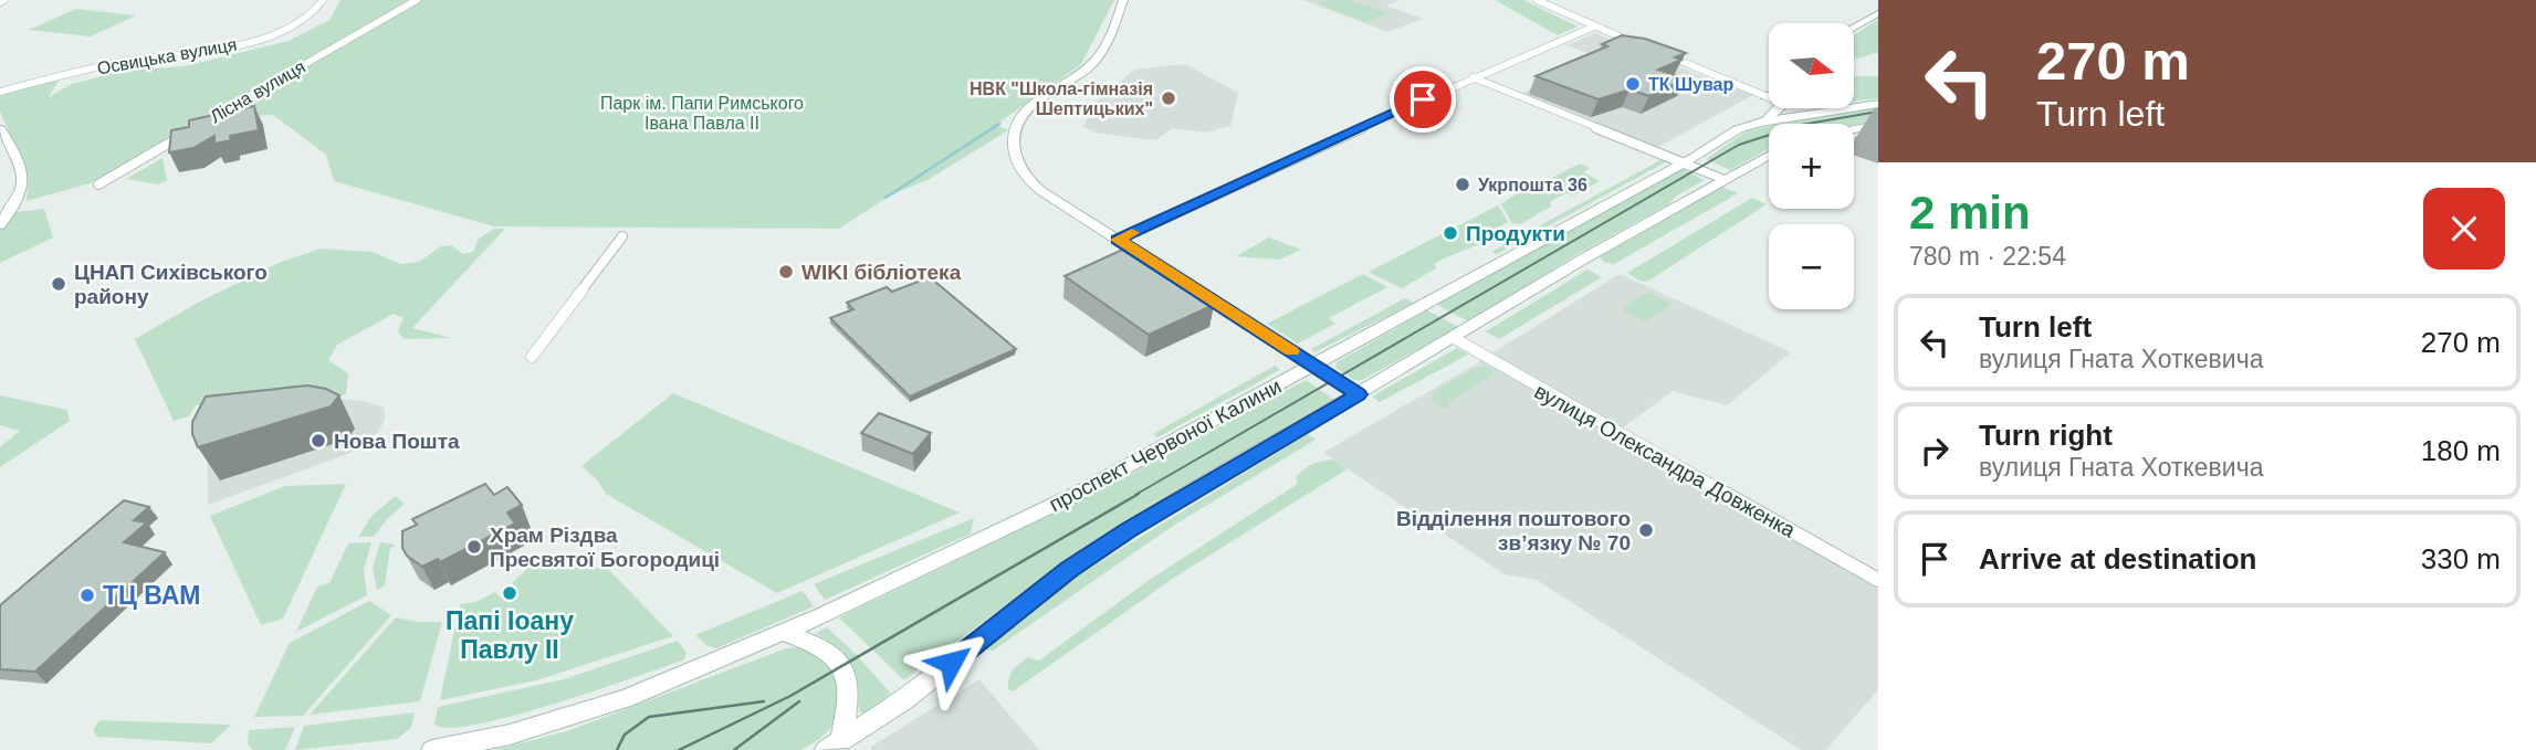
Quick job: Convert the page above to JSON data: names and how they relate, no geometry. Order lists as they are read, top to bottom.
{
  "streets": {
    "main road": ["проспект Червоної Калини"],
    "street": ["Освицька вулиця", "Лісна вулиця", "вулиця Олександра Довженка"]
  },
  "parks": ["Парк ім. Папи Римського Івана Павла ІІ"],
  "places": [
    "ТК Шувар",
    "НВК \"Школа-гімназія Шептицьких\"",
    "Укрпошта 36",
    "Продукти",
    "WIKI бібліотека",
    "ЦНАП Сихівського району",
    "Нова Пошта",
    "Відділення поштового зв’язку № 70",
    "Храм Різдва Пресвятої Богородиці",
    "Папі Іоану Павлу II",
    "ТЦ ВАМ"
  ],
  "north": "right",
  "page": {
    "turn": ["270 m", "Turn left"],
    "map_buttons": ["+", "−"],
    "heading": ["2 min", "780 m · 22:54"],
    "list": [
      {
        "name": "Turn left",
        "note": "вулиця Гната Хоткевича",
        "value": "270 m"
      },
      {
        "name": "Turn right",
        "note": "вулиця Гната Хоткевича",
        "value": "180 m"
      },
      {
        "name": "Arrive at destination",
        "value": "330 m"
      }
    ]
  }
}
